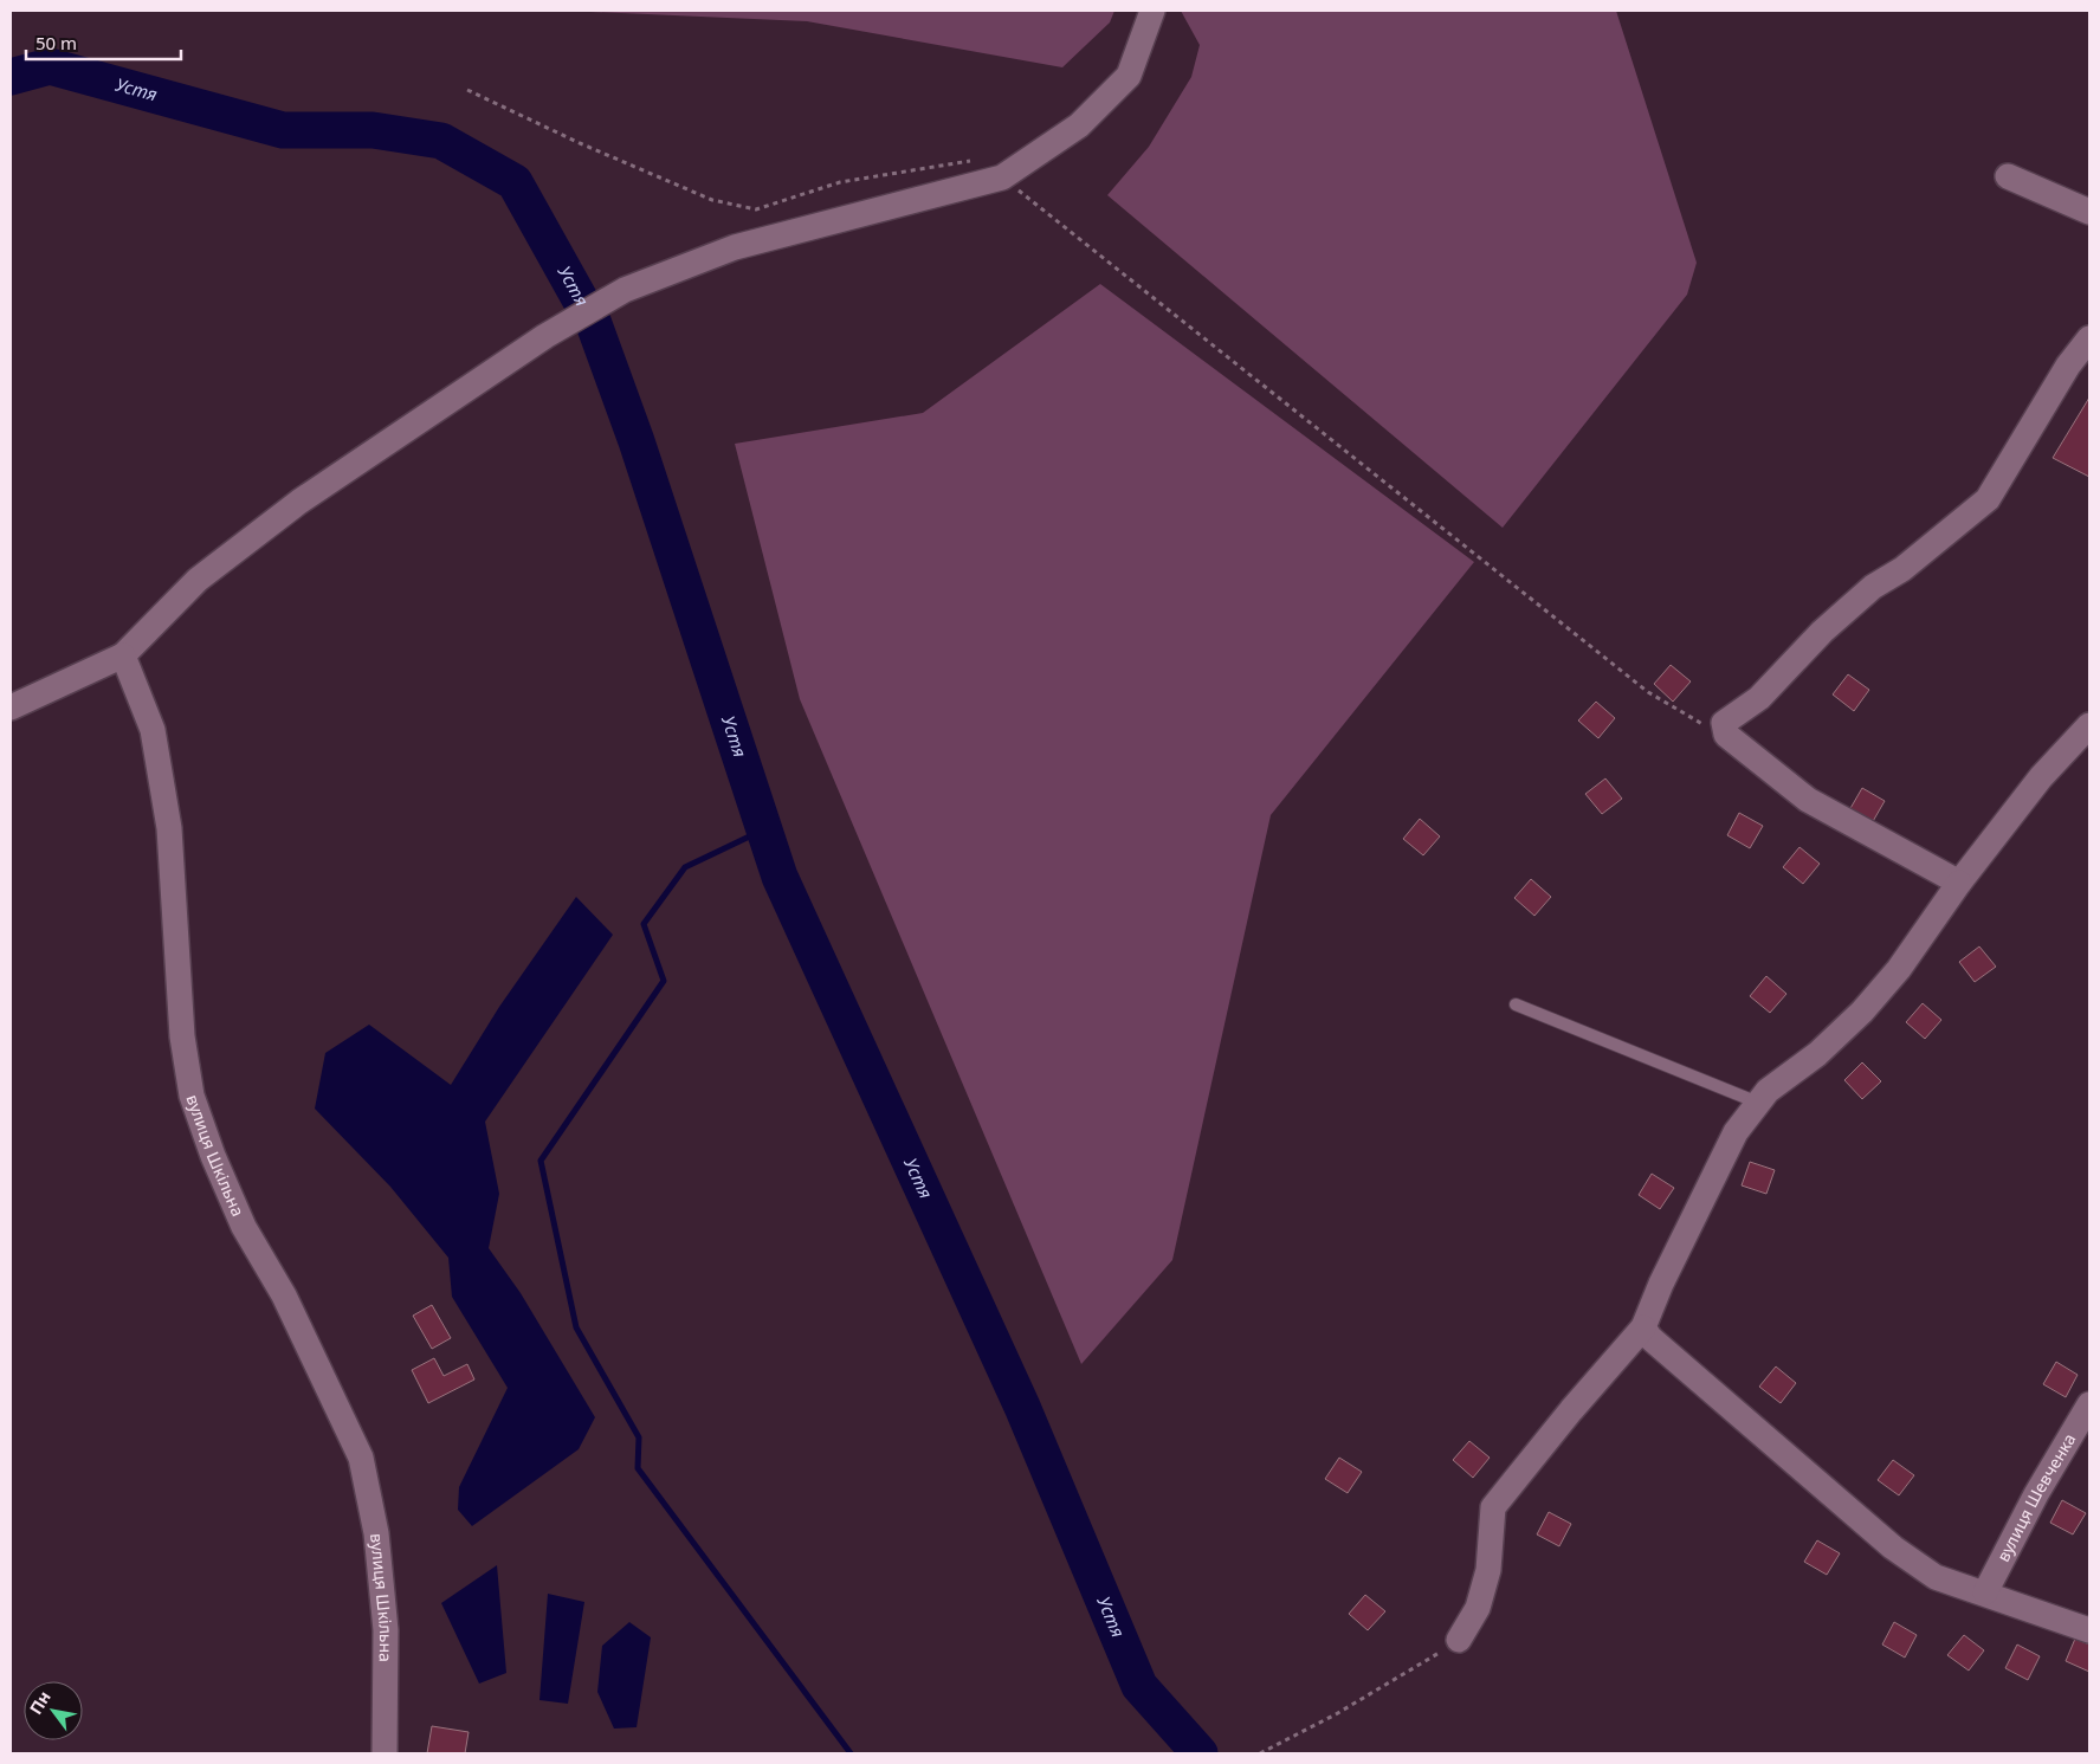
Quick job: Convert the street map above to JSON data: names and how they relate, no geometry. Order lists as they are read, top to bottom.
{
  "streets": {
    "street": ["вулиця Шкільна", "вулиця Шевченка"]
  },
  "water": ["Устя"],
  "scale_bar": "50 m",
  "north": "top left"
}
